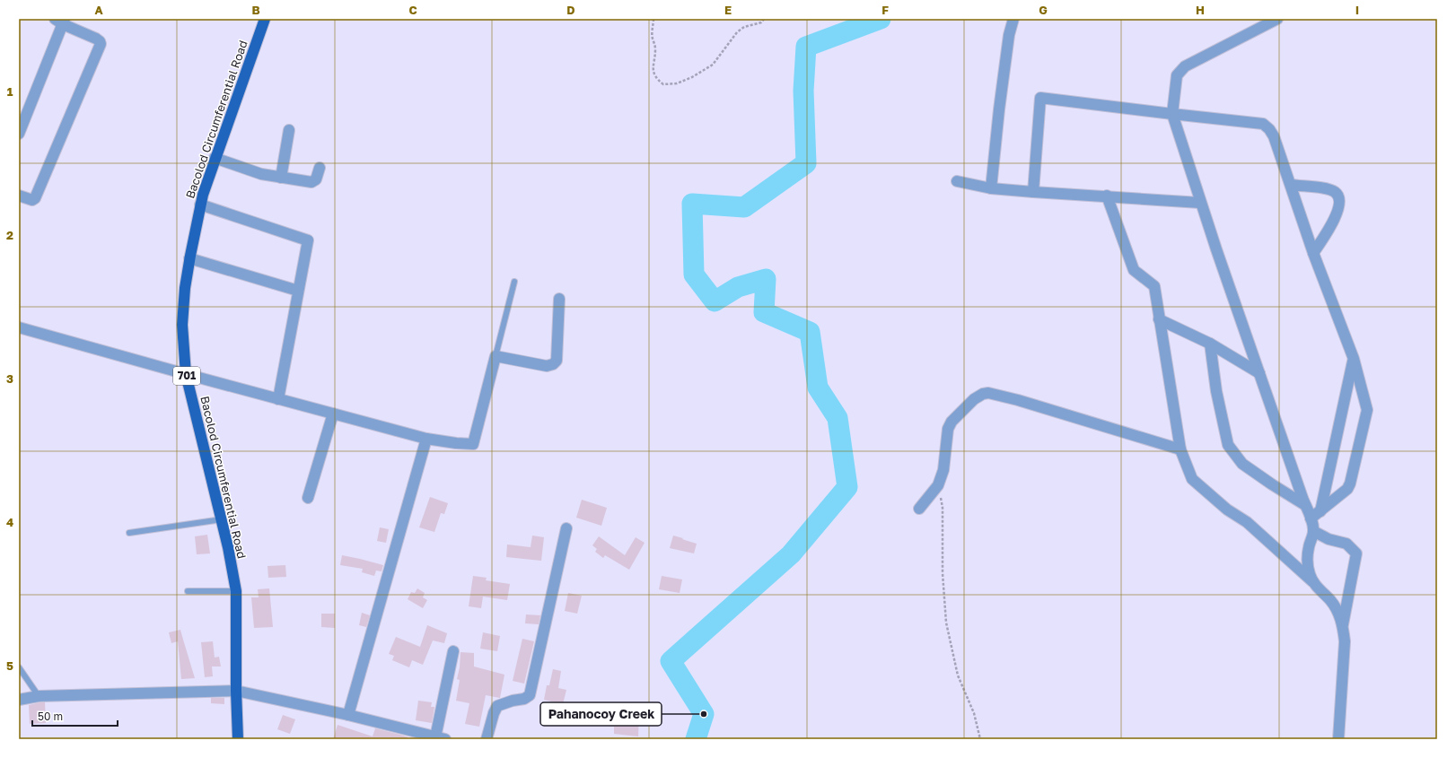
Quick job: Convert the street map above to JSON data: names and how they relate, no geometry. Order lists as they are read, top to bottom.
{
  "streets": {
    "main road": ["Bacolod Circumferential Road", "701"]
  },
  "places": ["Pahanocoy Creek"],
  "scale_bar": "50 m",
  "grid": {
    "columns": [
      "A",
      "B",
      "C",
      "D",
      "E",
      "F",
      "G",
      "H",
      "I"
    ],
    "rows": [
      "1",
      "2",
      "3",
      "4",
      "5"
    ]
  }
}
